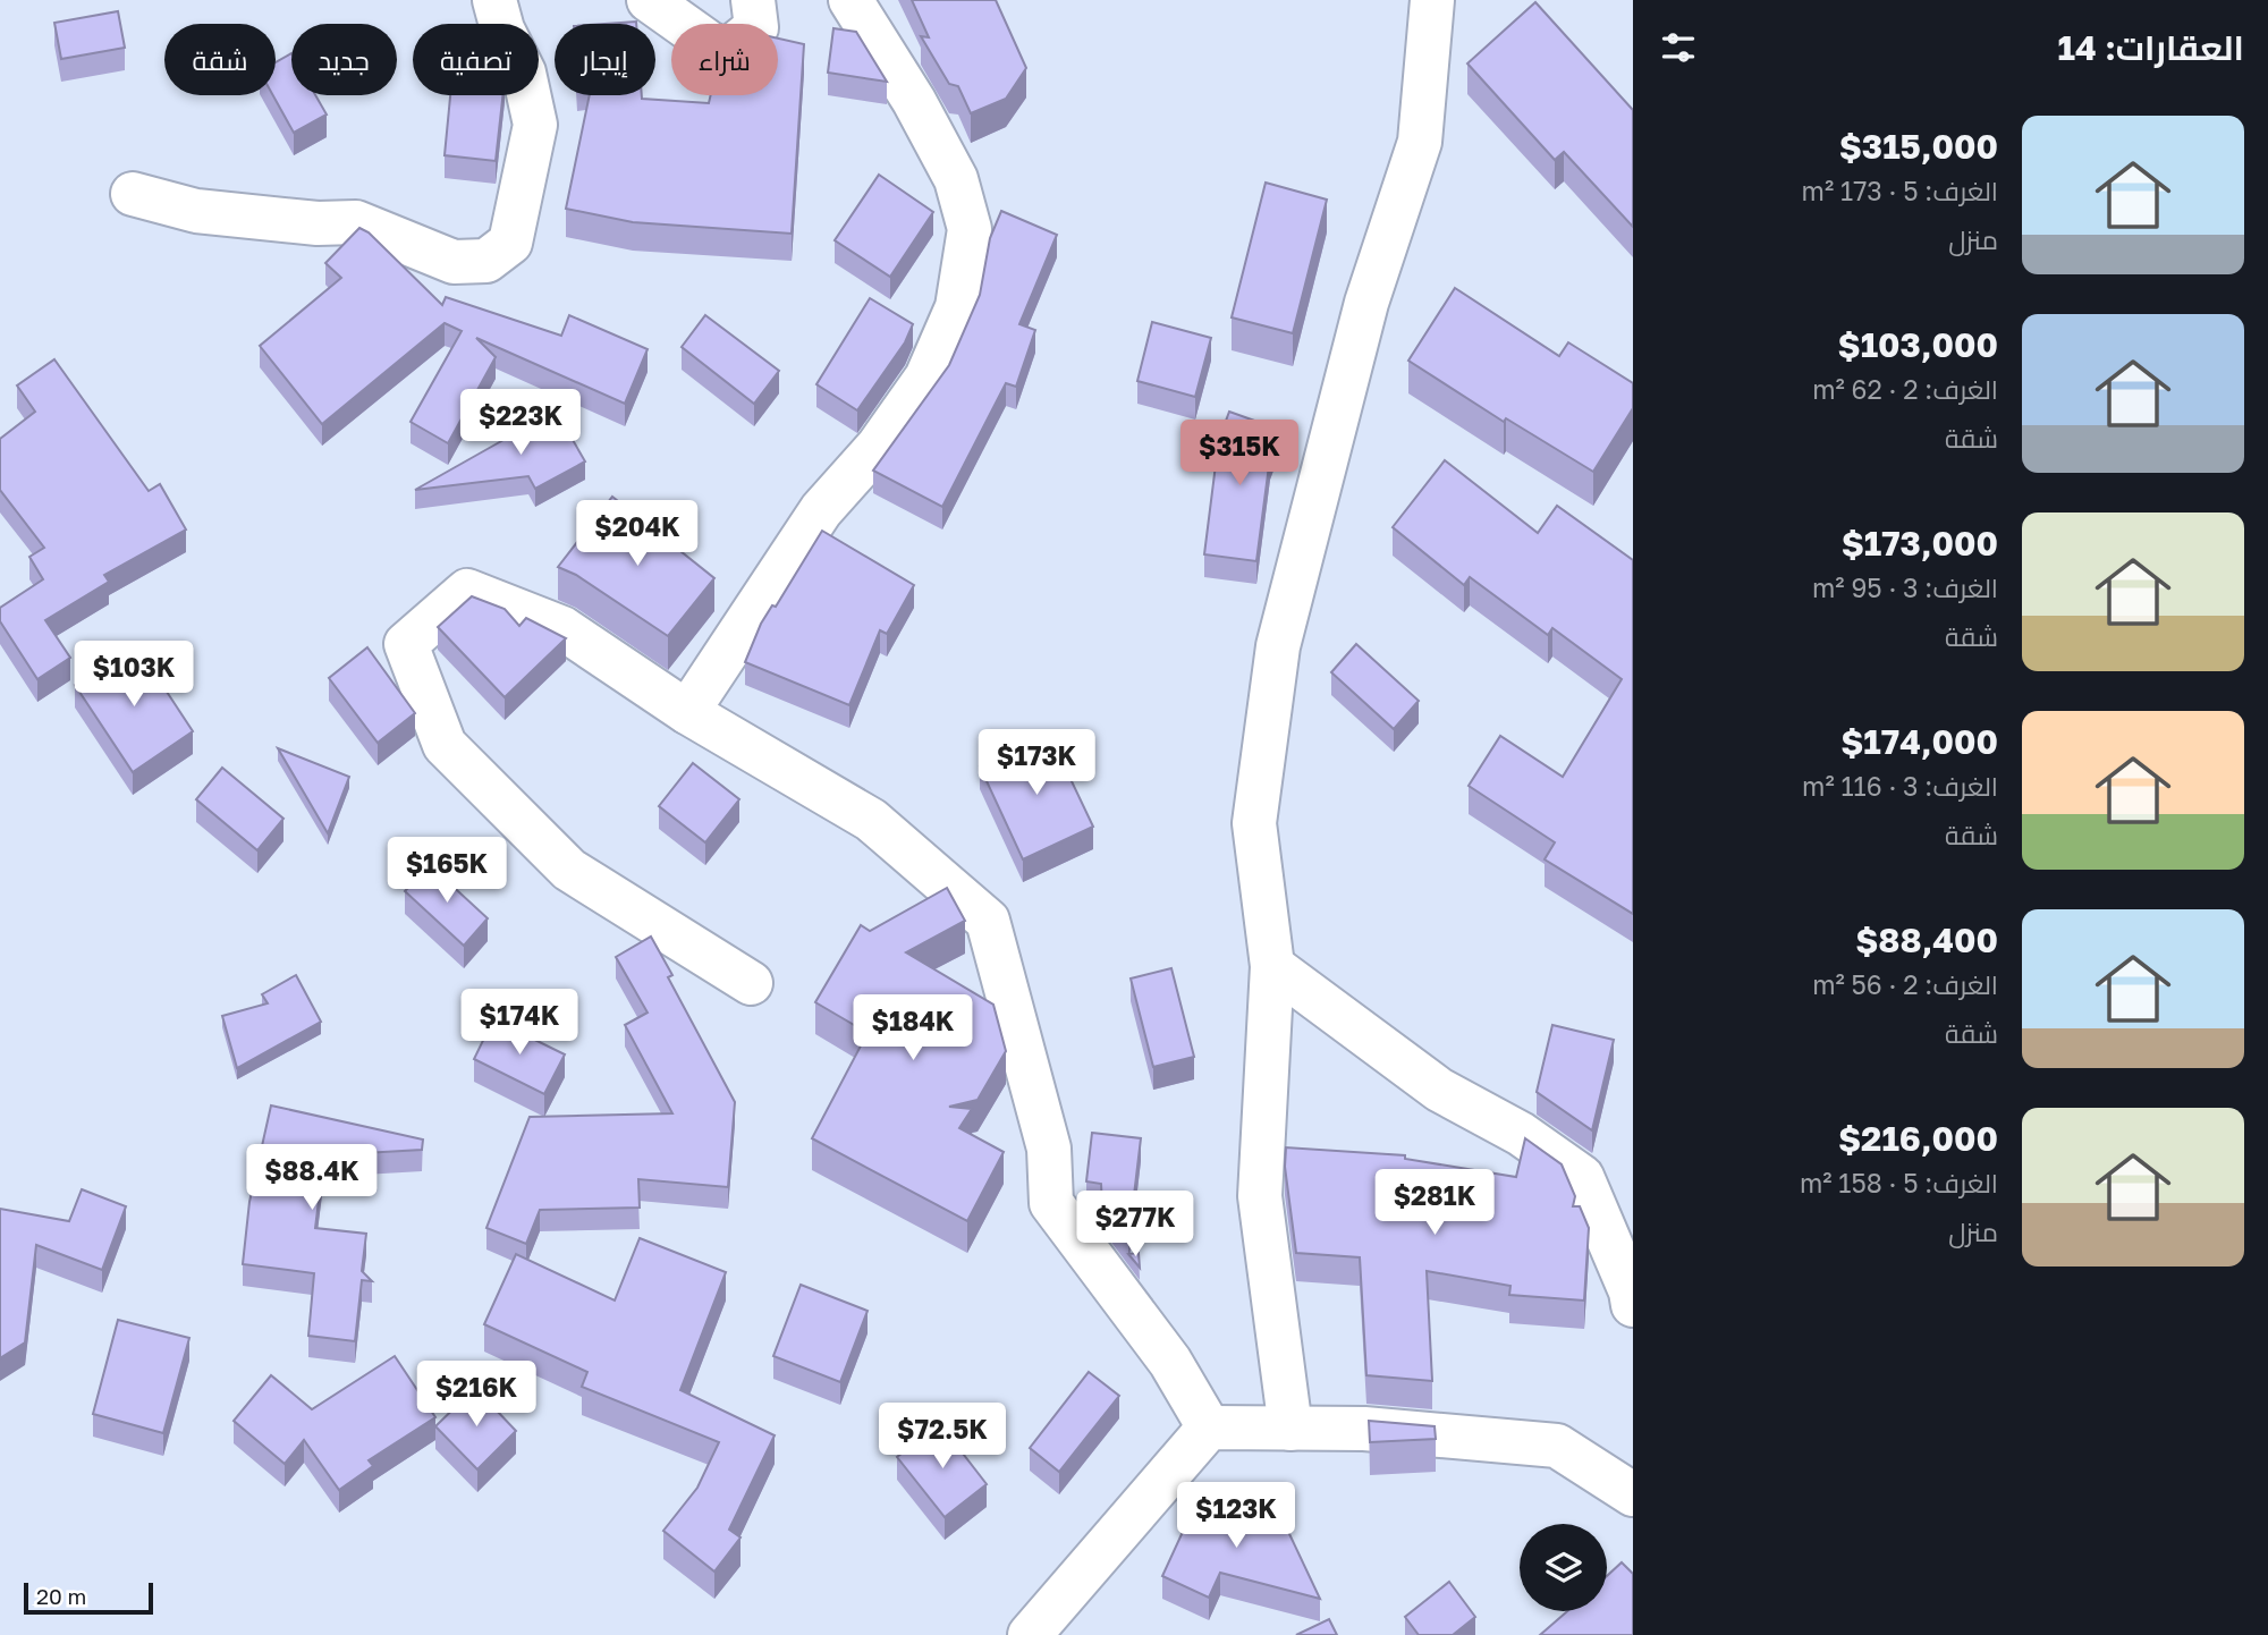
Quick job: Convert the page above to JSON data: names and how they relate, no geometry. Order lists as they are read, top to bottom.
{
  "scale_bar": "20 m",
  "page": {
    "heading": "العقارات: 14",
    "chip": [
      "شراء",
      "إيجار",
      "تصفية",
      "جديد",
      "شقة"
    ],
    "list": [
      {
        "name": "$315,000",
        "note": "الغرف: 5 · 173 m² · منزل"
      },
      {
        "name": "$103,000",
        "note": "الغرف: 2 · 62 m² · شقة"
      },
      {
        "name": "$173,000",
        "note": "الغرف: 3 · 95 m² · شقة"
      },
      {
        "name": "$174,000",
        "note": "الغرف: 3 · 116 m² · شقة"
      },
      {
        "name": "$88,400",
        "note": "الغرف: 2 · 56 m² · شقة"
      },
      {
        "name": "$216,000",
        "note": "الغرف: 5 · 158 m² · منزل"
      }
    ],
    "price": [
      "$223K",
      "$315K",
      "$204K",
      "$103K",
      "$173K",
      "$165K",
      "$174K",
      "$184K",
      "$88.4K",
      "$281K",
      "$277K",
      "$216K",
      "$72.5K",
      "$123K"
    ],
    "scale": "20 m"
  }
}
